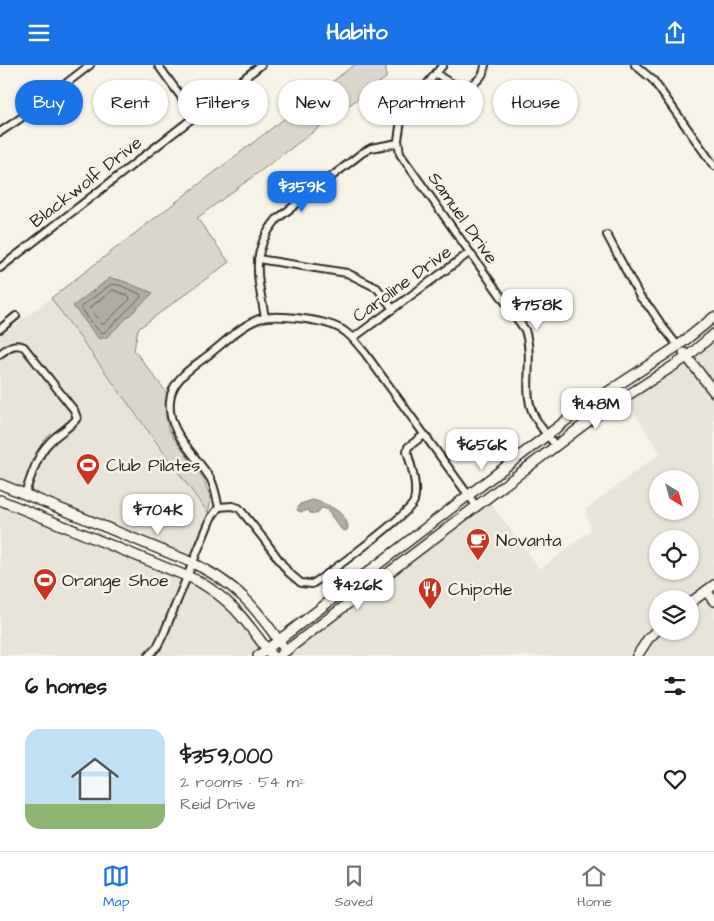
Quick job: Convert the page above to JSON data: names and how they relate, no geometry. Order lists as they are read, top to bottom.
{
  "streets": {
    "street": ["Blackwolf Drive", "Samuel Drive", "Caroline Drive"]
  },
  "crossings": [
    ["Samuel Drive", "Caroline Drive"]
  ],
  "places": {
    "sports": ["Club Pilates", "Orange Shoe"],
    "cafe": ["Novanta"],
    "restaurant": ["Chipotle"]
  },
  "north": "bottom right",
  "page": {
    "header": "Habito",
    "chip": [
      "Buy",
      "Rent",
      "Filters",
      "New",
      "Apartment",
      "House"
    ],
    "price": [
      "$359K",
      "$758K",
      "$1.48M",
      "$656K",
      "$704K",
      "$426K"
    ],
    "heading": "6 homes",
    "list": [
      {
        "name": "$359,000",
        "note": "2 rooms · 54 m² · Reid Drive"
      }
    ],
    "tabs": ["Map", "Saved", "Home"]
  }
}
